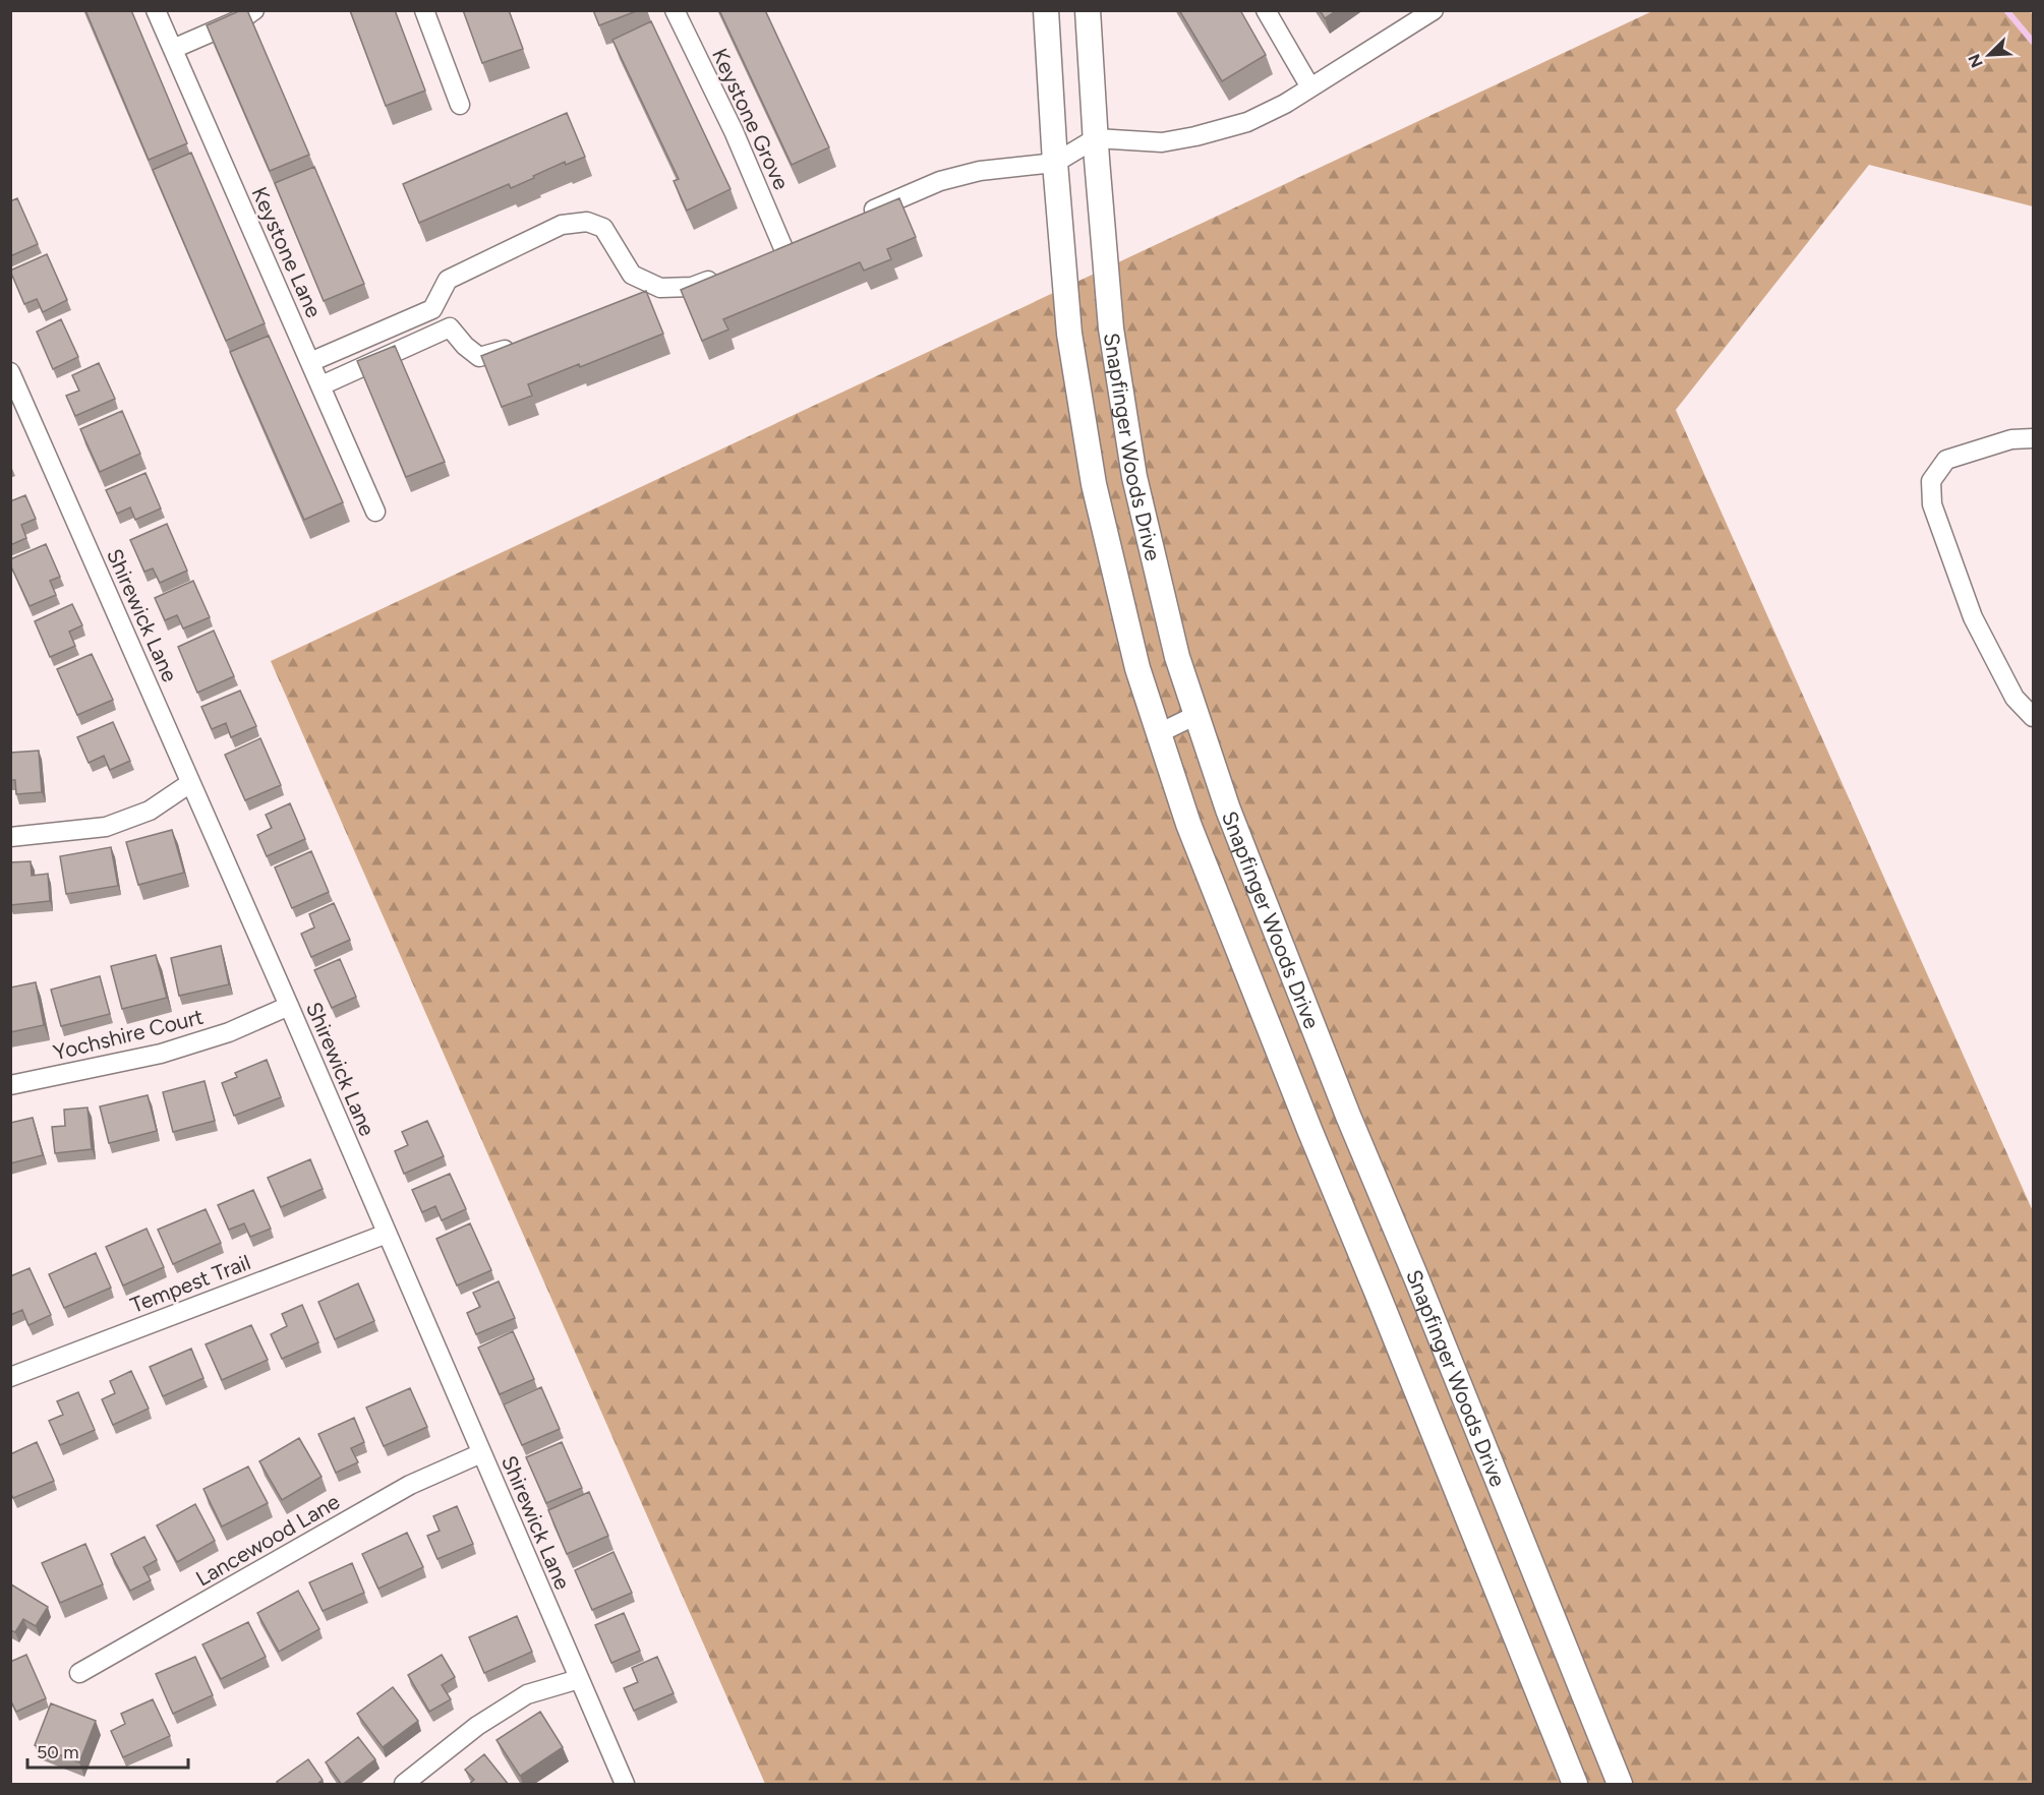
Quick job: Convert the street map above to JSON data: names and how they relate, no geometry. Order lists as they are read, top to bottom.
{
  "streets": {
    "main road": ["Snapfinger Woods Drive"],
    "street": [
      "Keystone Grove",
      "Keystone Lane",
      "Shirewick Lane",
      "Yochshire Court",
      "Tempest Trail",
      "Lancewood Lane"
    ]
  },
  "crossings": [
    ["Shirewick Lane", "Yochshire Court"],
    ["Shirewick Lane", "Tempest Trail"],
    ["Shirewick Lane", "Lancewood Lane"]
  ],
  "scale_bar": "50 m",
  "north": "bottom left"
}
